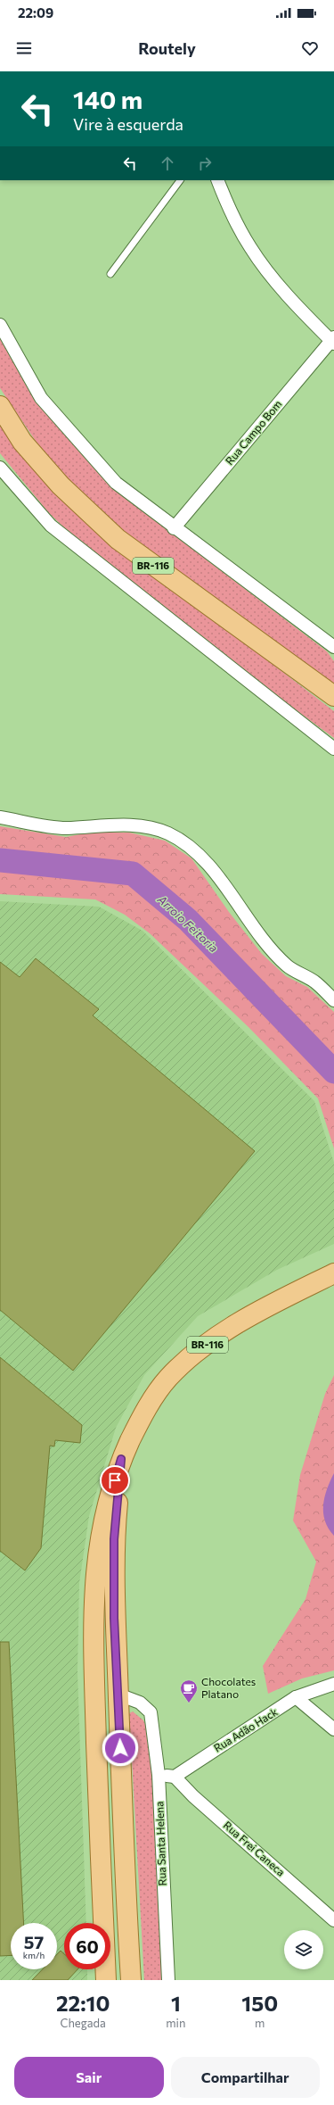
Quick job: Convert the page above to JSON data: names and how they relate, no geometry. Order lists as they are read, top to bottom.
{
  "streets": {
    "main road": ["BR-116"],
    "street": [
      "Rua Campo Bom",
      "Rua Adão Hack",
      "Rua Santa Helena",
      "Rua Frei Caneca"
    ]
  },
  "crossings": [
    ["BR-116", "Rua Santa Helena"],
    ["Rua Adão Hack", "Rua Frei Caneca"]
  ],
  "water": ["Arroio Feitoria"],
  "places": {
    "cafe": ["Chocolates Platano"]
  },
  "page": {
    "status": "22:09",
    "header": "Routely",
    "turn": ["140 m", "Vire à esquerda"],
    "speed": "57 km/h",
    "limit": "60",
    "eta": [
      "22:10",
      "Chegada",
      "1",
      "min",
      "150",
      "m"
    ],
    "buttons": ["Sair", "Compartilhar"]
  }
}
